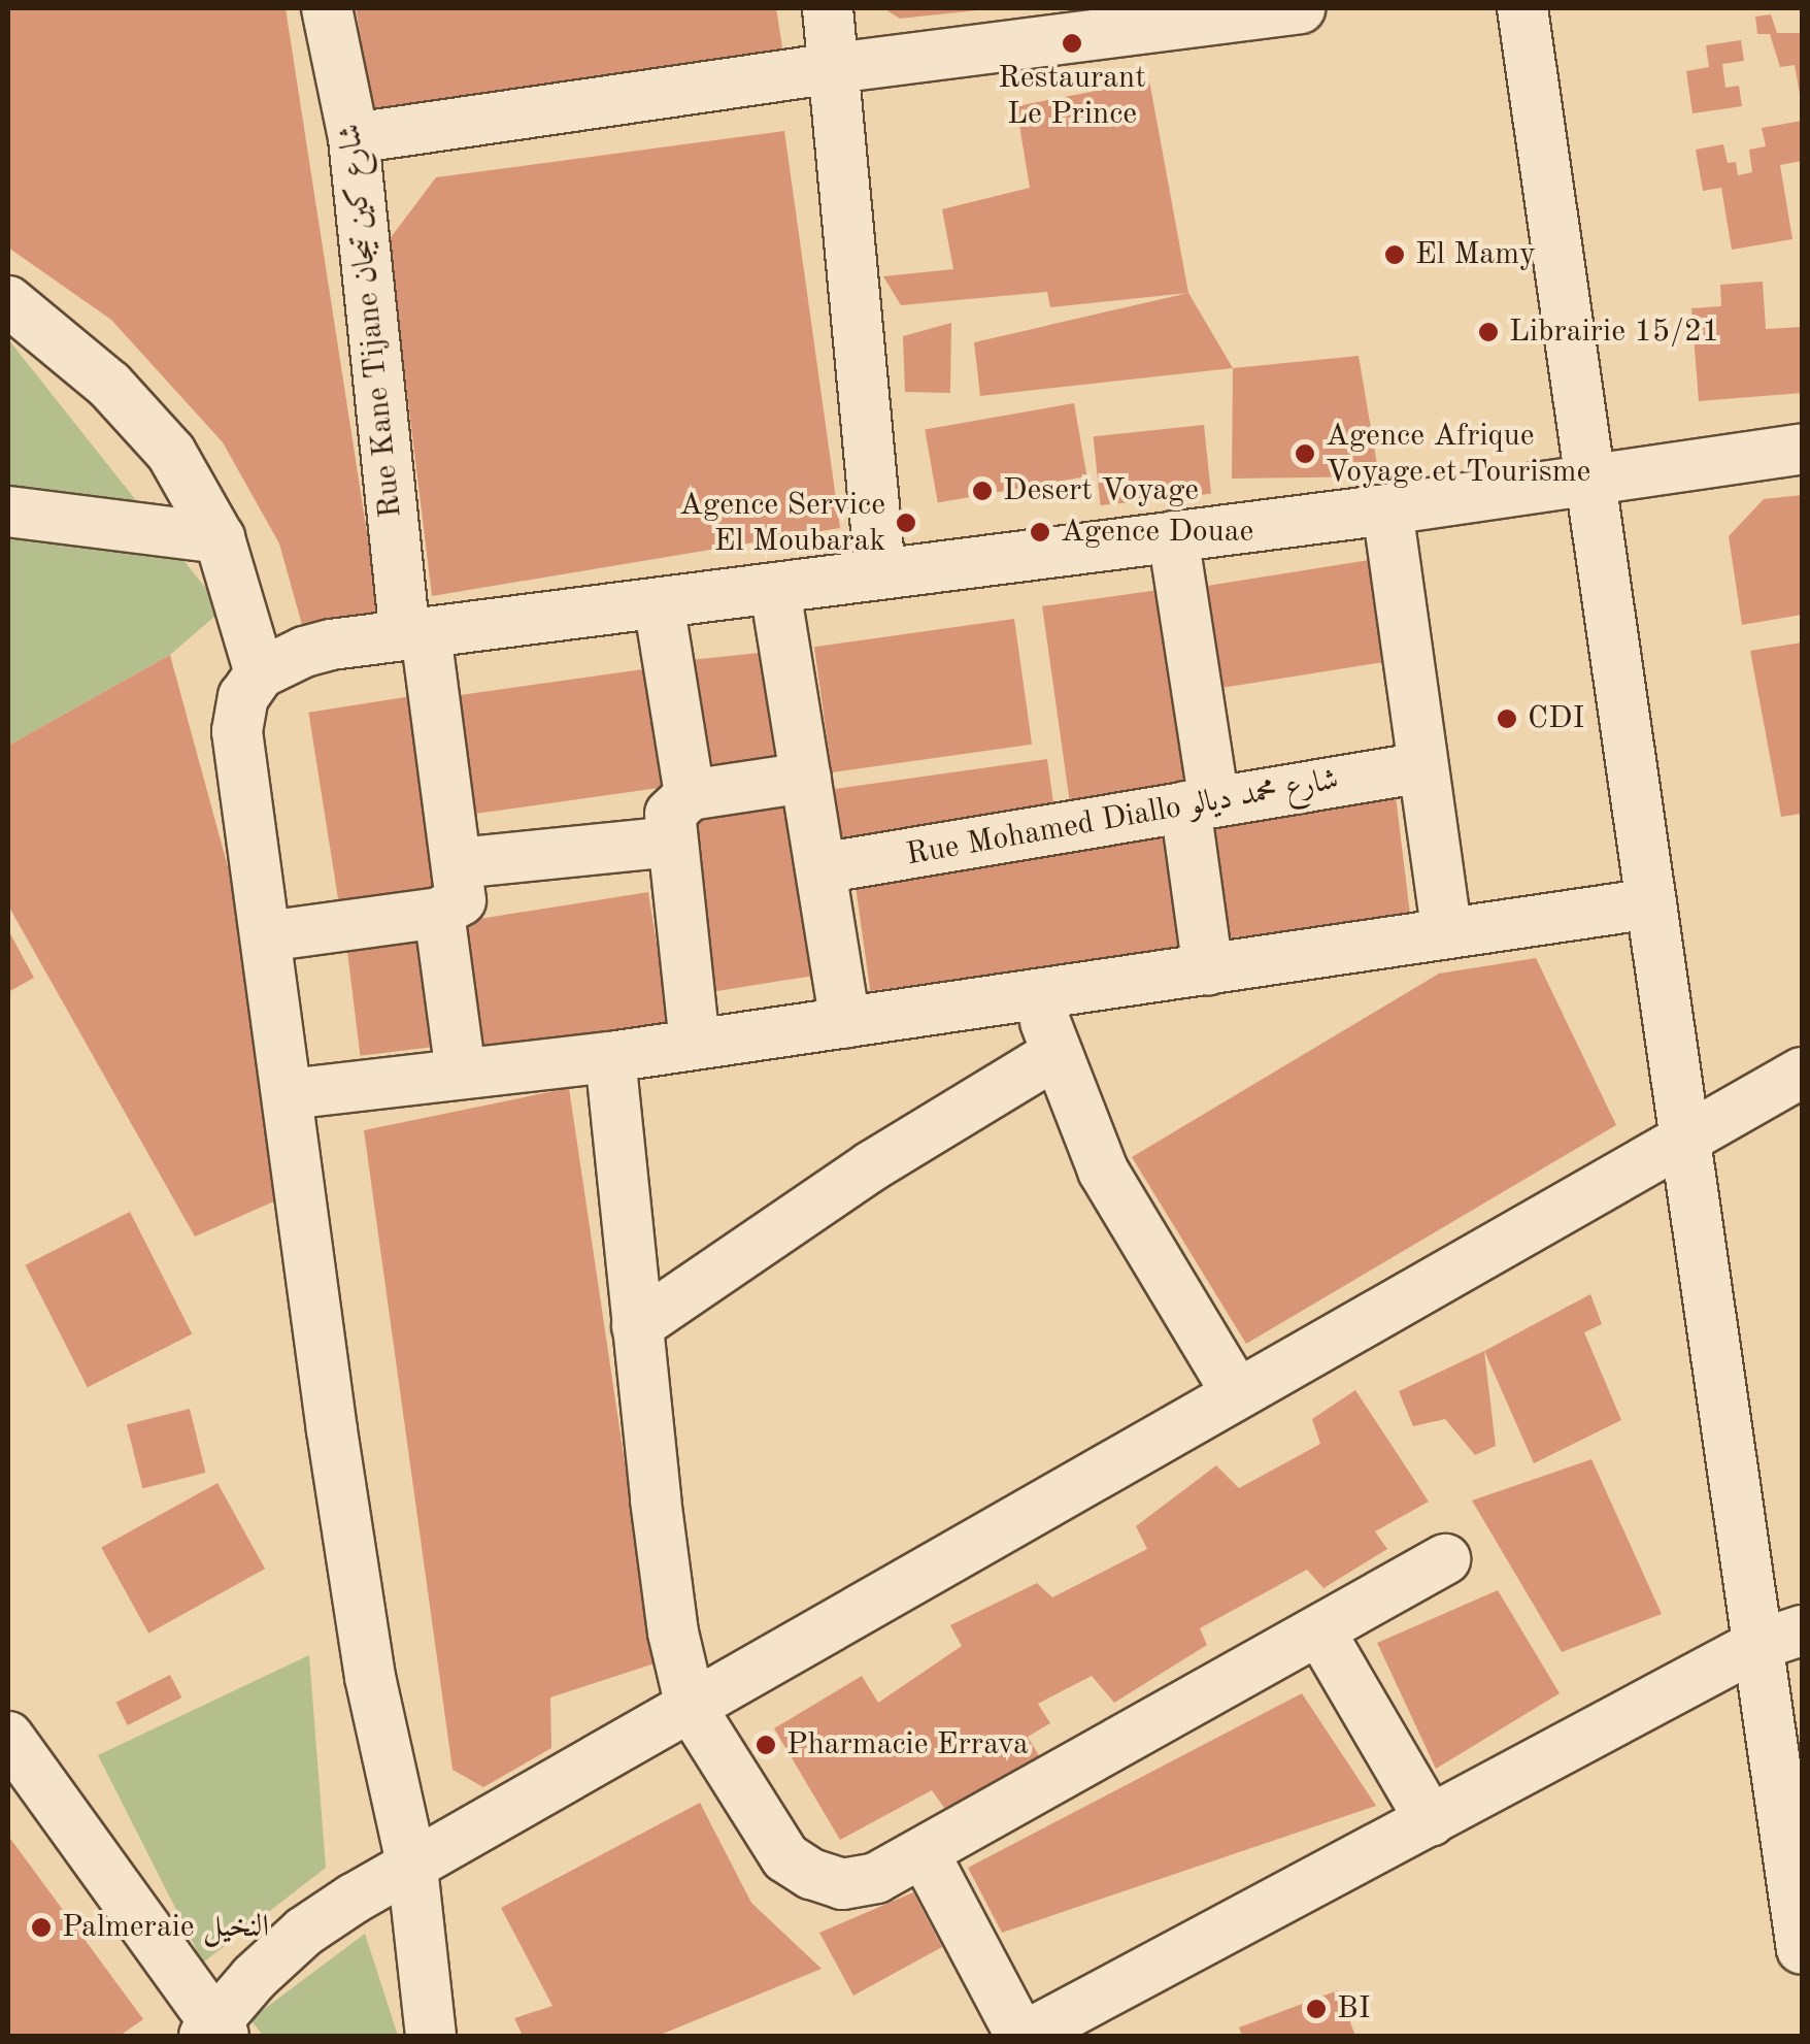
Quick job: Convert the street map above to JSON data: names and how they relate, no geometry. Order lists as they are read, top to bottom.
{
  "streets": {
    "street": ["Rue Kane Tijane شارع كين تيجان", "Rue Mohamed Diallo شارع محمد ديالو"]
  },
  "places": [
    "Restaurant Le Prince",
    "El Mamy",
    "Librairie 15/21",
    "Agence Afrique Voyage et Tourisme",
    "Desert Voyage",
    "Agence Service El Moubarak",
    "Agence Douae",
    "CDI",
    "Pharmacie Errava",
    "Palmeraie النخيل",
    "BI"
  ]
}
